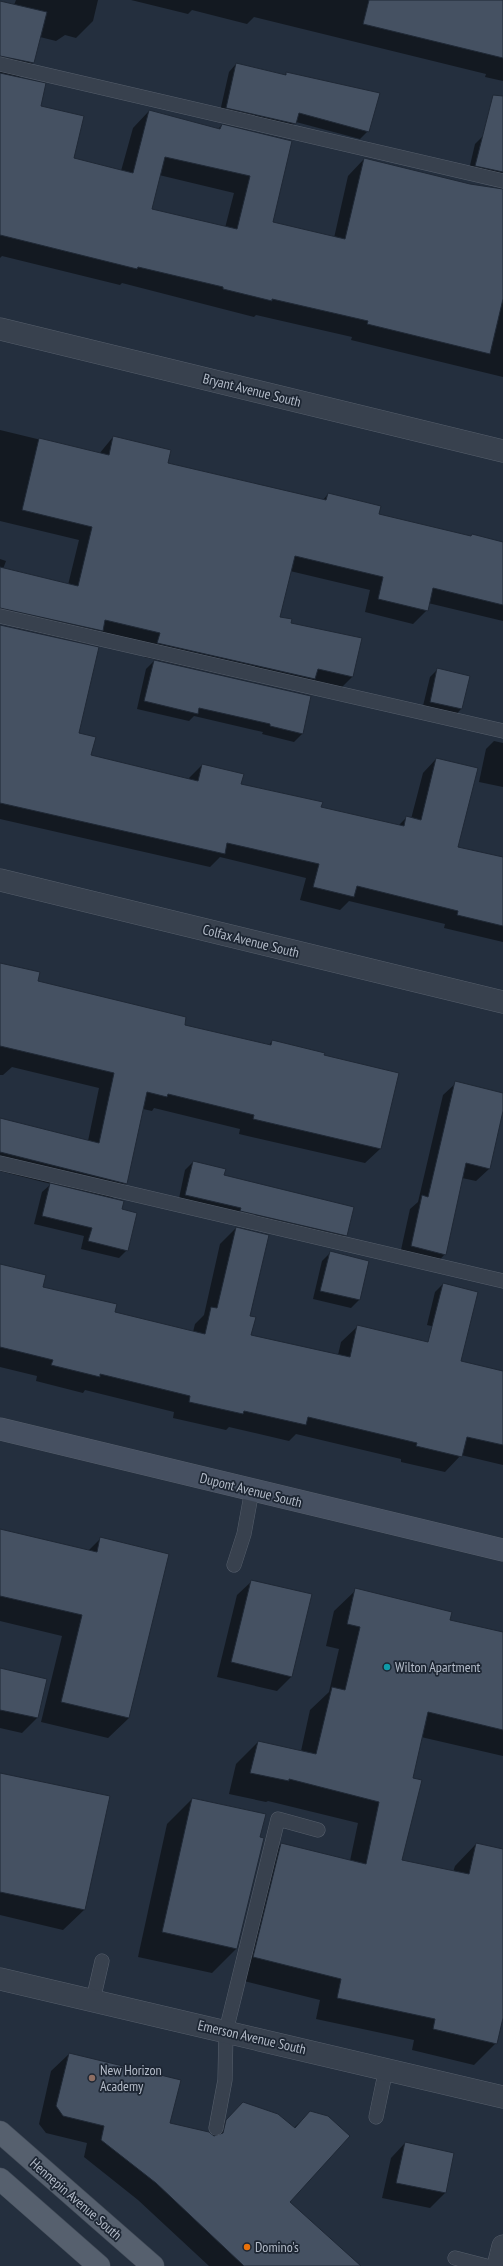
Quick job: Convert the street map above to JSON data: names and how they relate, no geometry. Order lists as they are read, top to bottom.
{
  "streets": {
    "main road": ["Hennepin Avenue South"],
    "street": [
      "Bryant Avenue South",
      "Colfax Avenue South",
      "Dupont Avenue South",
      "Emerson Avenue South"
    ]
  },
  "places": ["Wilton Apartment", "New Horizon Academy", "Domino's"]
}
